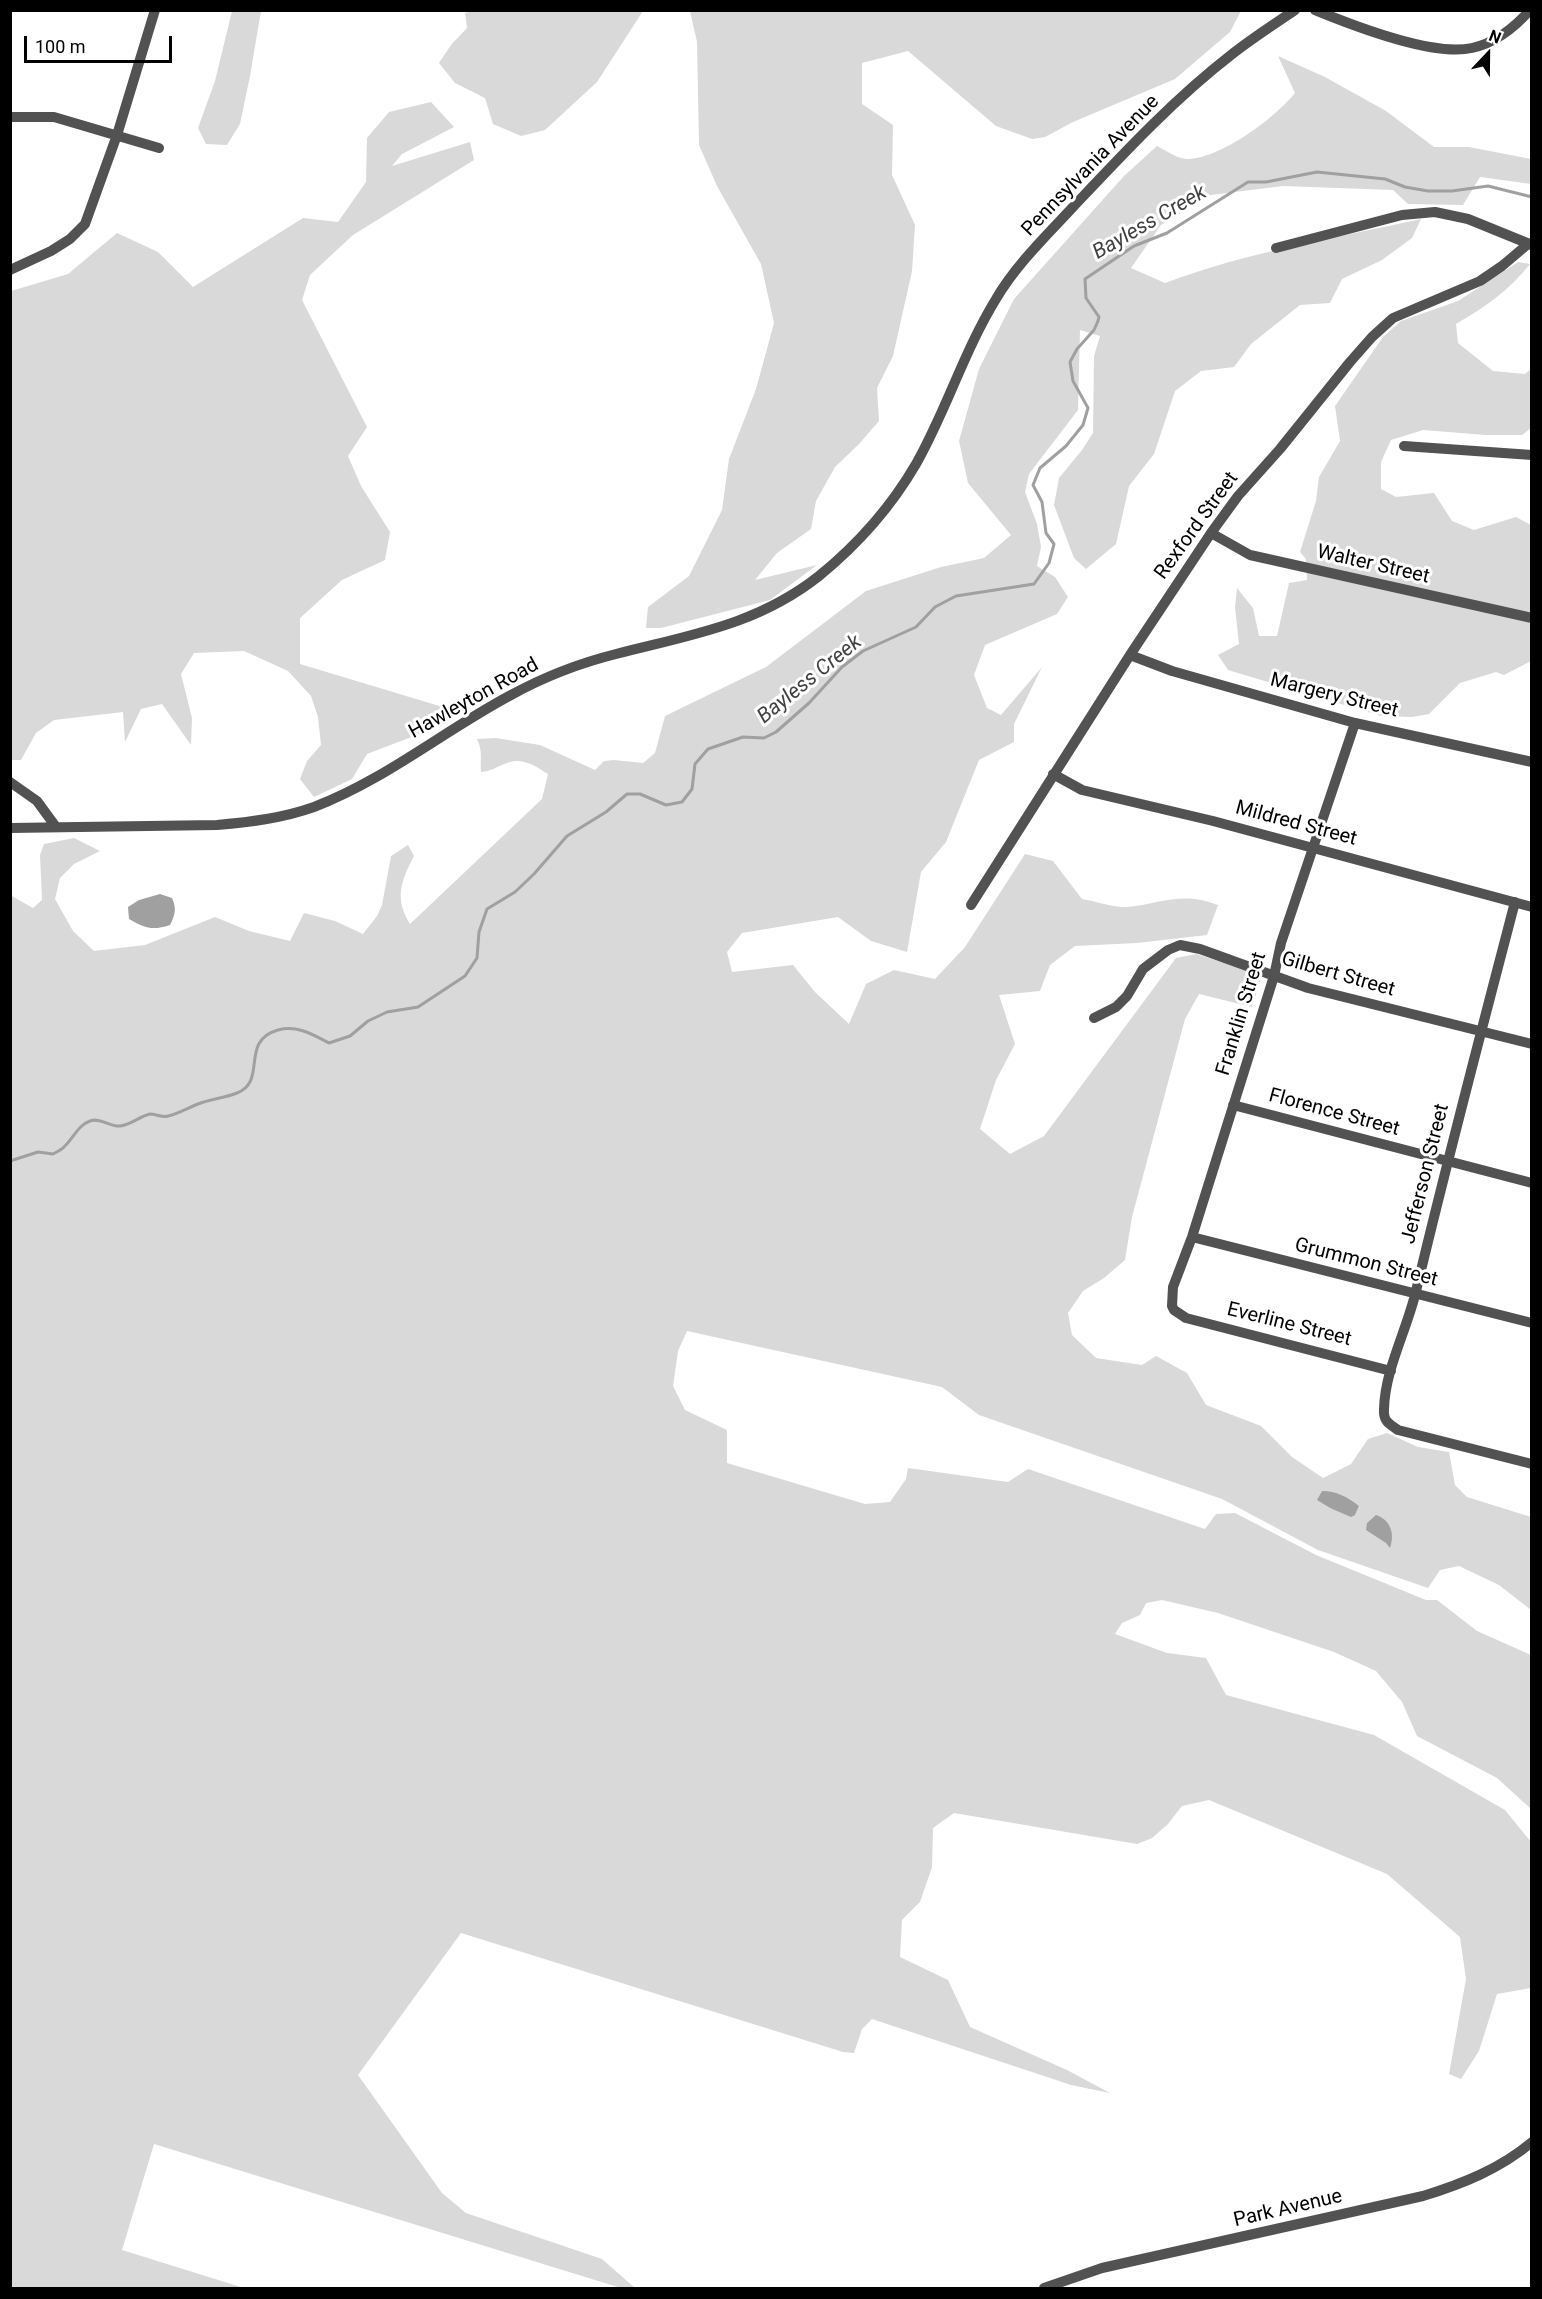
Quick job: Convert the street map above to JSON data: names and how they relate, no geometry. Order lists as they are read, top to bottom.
{
  "streets": {
    "street": [
      "Pennsylvania Avenue",
      "Rexford Street",
      "Walter Street",
      "Margery Street",
      "Hawleyton Road",
      "Mildred Street",
      "Gilbert Street",
      "Franklin Street",
      "Florence Street",
      "Jefferson Street",
      "Grummon Street",
      "Everline Street",
      "Park Avenue"
    ]
  },
  "crossings": [
    ["Pennsylvania Avenue", "Hawleyton Road"],
    ["Rexford Street", "Walter Street"],
    ["Rexford Street", "Margery Street"],
    ["Rexford Street", "Mildred Street"],
    ["Margery Street", "Franklin Street"],
    ["Mildred Street", "Franklin Street"],
    ["Mildred Street", "Jefferson Street"],
    ["Gilbert Street", "Franklin Street"],
    ["Gilbert Street", "Jefferson Street"],
    ["Franklin Street", "Florence Street"],
    ["Franklin Street", "Grummon Street"],
    ["Franklin Street", "Everline Street"],
    ["Florence Street", "Jefferson Street"],
    ["Jefferson Street", "Grummon Street"],
    ["Jefferson Street", "Everline Street"]
  ],
  "water": ["Bayless Creek"],
  "scale_bar": "100 m",
  "north": "top"
}
